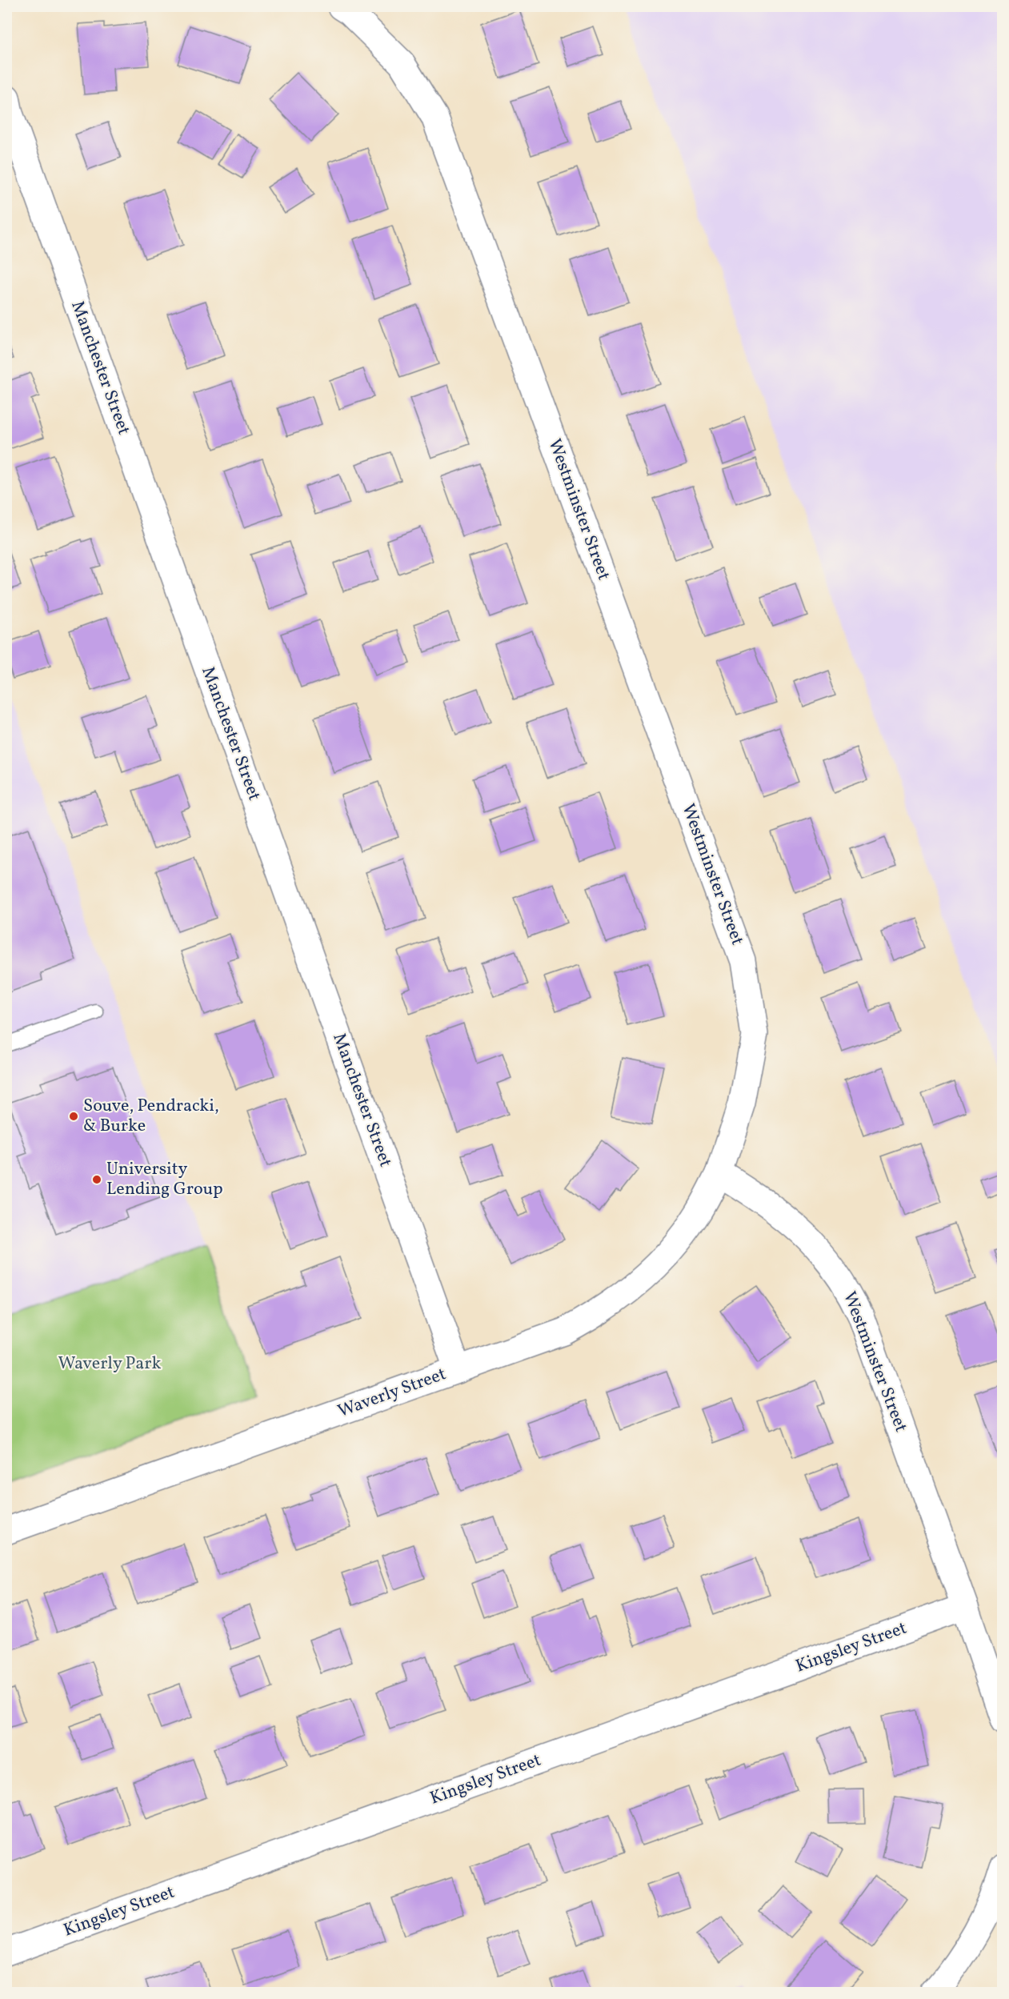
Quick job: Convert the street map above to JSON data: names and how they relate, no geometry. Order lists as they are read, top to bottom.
{
  "streets": {
    "street": [
      "Manchester Street",
      "Westminster Street",
      "Waverly Street",
      "Kingsley Street"
    ]
  },
  "crossings": [
    ["Manchester Street", "Waverly Street"],
    ["Westminster Street", "Waverly Street"],
    ["Westminster Street", "Kingsley Street"]
  ],
  "parks": ["Waverly Park"],
  "places": ["Souve, Pendracki, & Burke", "University Lending Group"]
}
